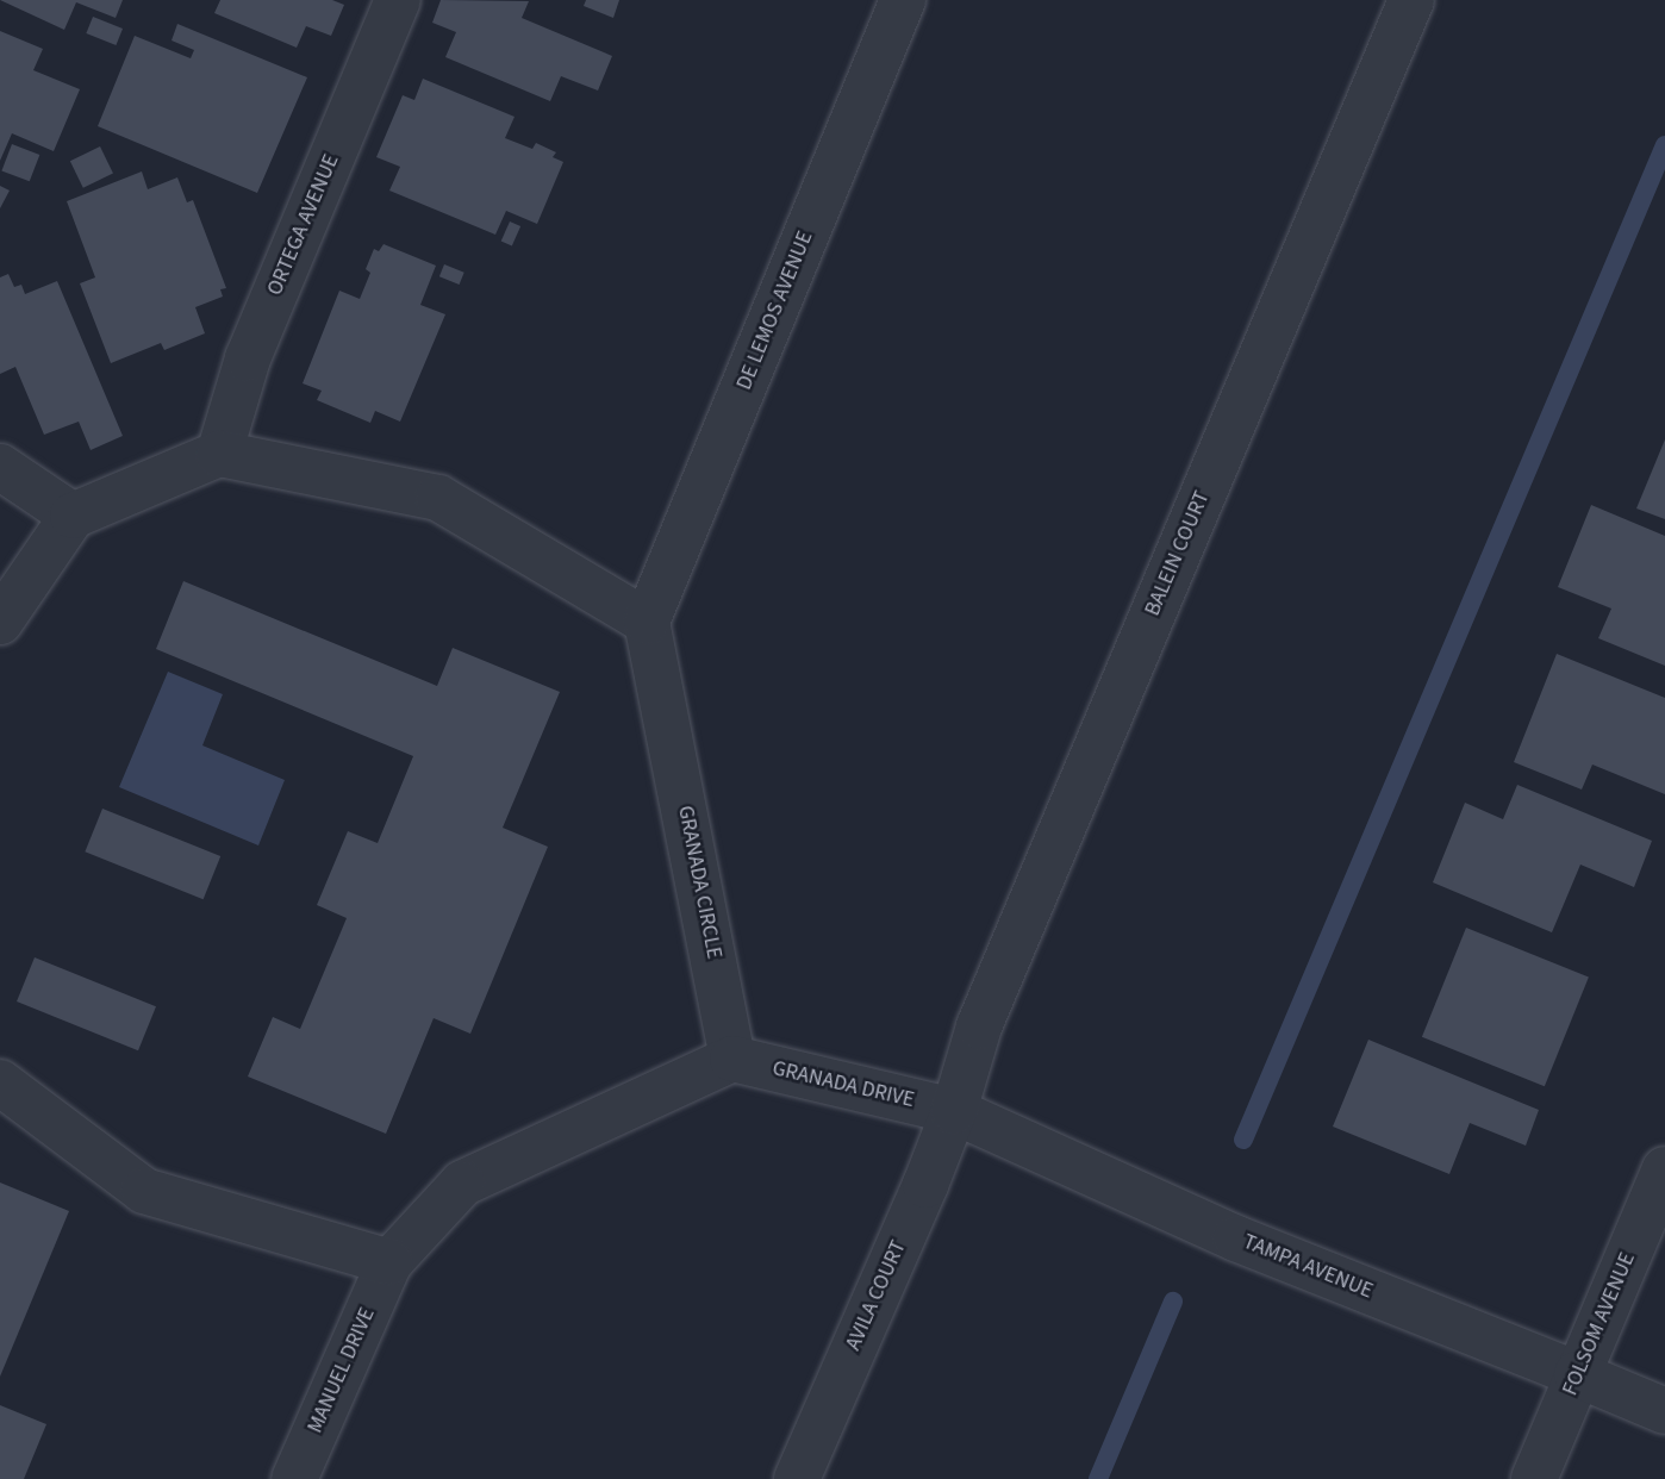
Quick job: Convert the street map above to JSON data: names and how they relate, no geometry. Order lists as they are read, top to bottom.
{
  "streets": {
    "street": [
      "ORTEGA AVENUE",
      "DE LEMOS AVENUE",
      "BALEIN COURT",
      "GRANADA CIRCLE",
      "GRANADA DRIVE",
      "TAMPA AVENUE",
      "AVILA COURT",
      "FOLSOM AVENUE",
      "MANUEL DRIVE"
    ]
  },
  "crossings": [
    ["DE LEMOS AVENUE", "GRANADA CIRCLE"],
    ["BALEIN COURT", "GRANADA DRIVE"],
    ["BALEIN COURT", "TAMPA AVENUE"],
    ["BALEIN COURT", "AVILA COURT"],
    ["GRANADA CIRCLE", "GRANADA DRIVE"],
    ["GRANADA DRIVE", "TAMPA AVENUE"],
    ["GRANADA DRIVE", "AVILA COURT"],
    ["TAMPA AVENUE", "AVILA COURT"],
    ["TAMPA AVENUE", "FOLSOM AVENUE"]
  ]
}
